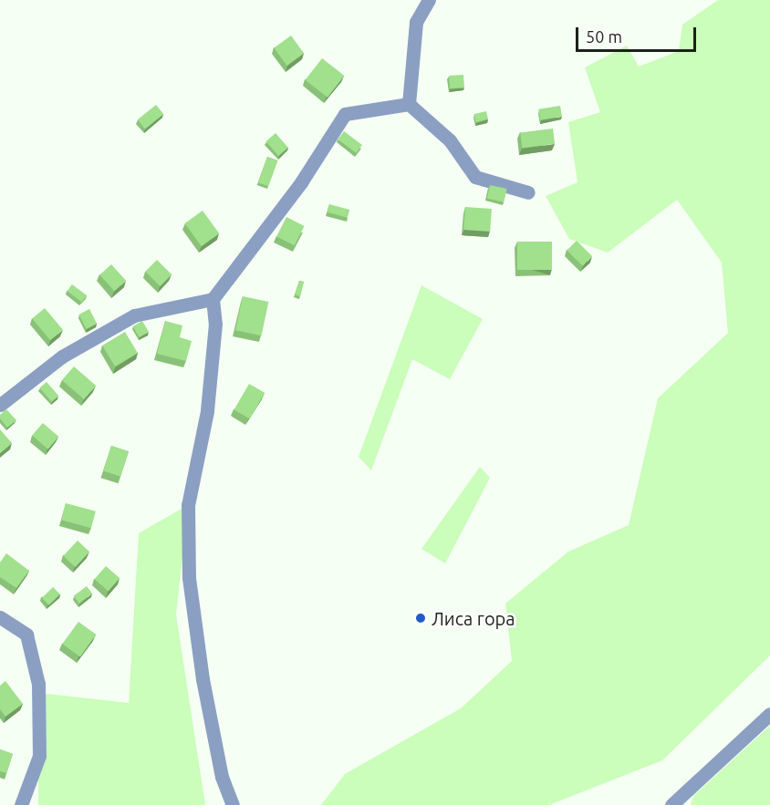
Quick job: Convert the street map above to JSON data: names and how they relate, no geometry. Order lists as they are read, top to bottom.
{
  "places": ["Лиса гора"],
  "scale_bar": "50 m"
}
